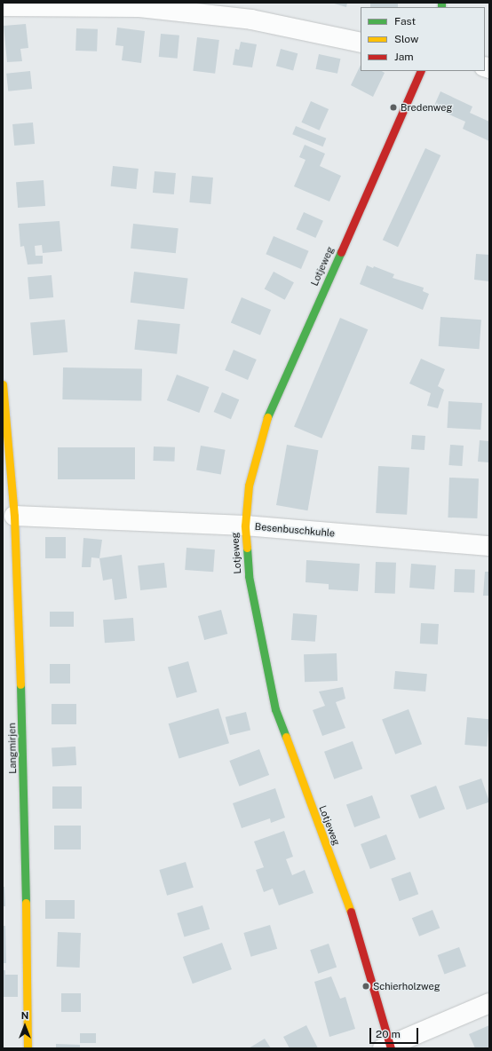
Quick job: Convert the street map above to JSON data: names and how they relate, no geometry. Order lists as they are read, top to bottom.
{
  "streets": {
    "street": ["Lotjeweg", "Besenbuschkuhle", "Langmirjen"]
  },
  "crossings": [
    ["Lotjeweg", "Besenbuschkuhle"],
    ["Besenbuschkuhle", "Langmirjen"]
  ],
  "places": ["Bredenweg", "Schierholzweg"],
  "legend": ["Fast", "Slow", "Jam"],
  "scale_bar": "20 m",
  "north": "top"
}
